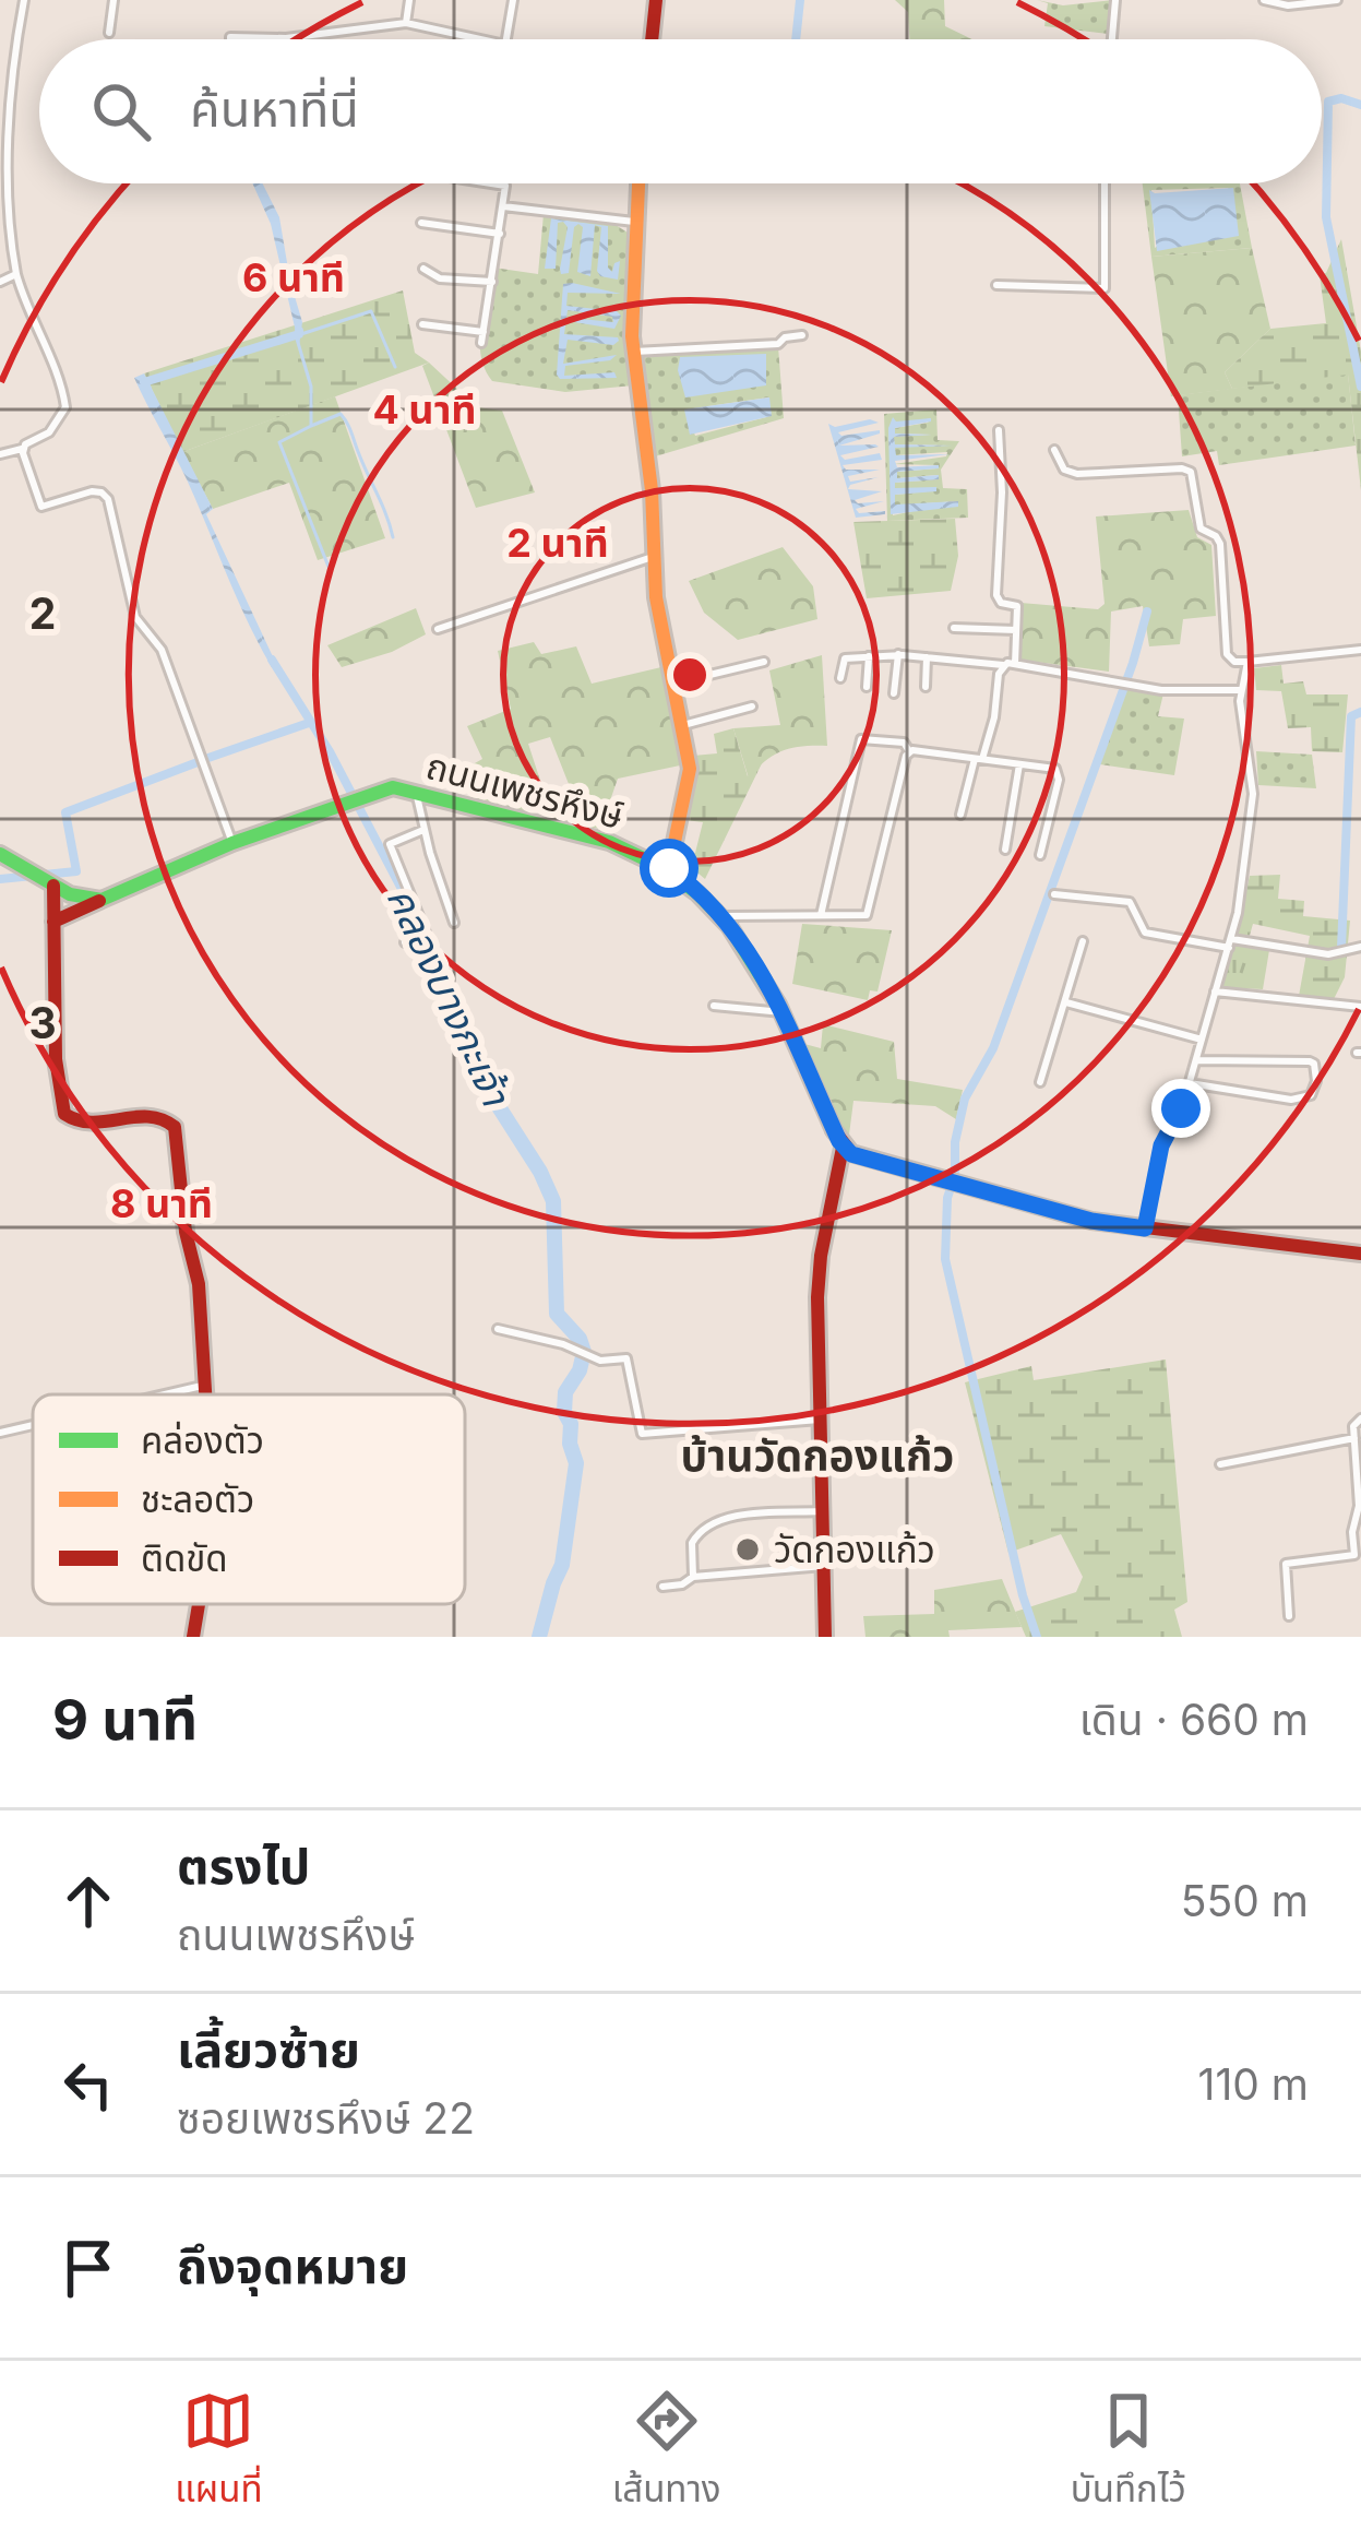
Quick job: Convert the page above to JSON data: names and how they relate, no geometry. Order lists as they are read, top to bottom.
{
  "streets": {
    "street": ["ถนนเพชรหึงษ์"]
  },
  "districts": ["บ้านวัดกองแก้ว"],
  "water": ["คลองบางกะเจ้า"],
  "places": ["วัดกองแก้ว"],
  "legend": ["คล่องตัว", "ชะลอตัว", "ติดขัด"],
  "page": {
    "search": "ค้นหาที่นี่",
    "heading": ["9 นาที", "เดิน · 660 m"],
    "list": [
      ["ตรงไป", "ถนนเพชรหึงษ์", "550 m"],
      ["เลี้ยวซ้าย", "ซอยเพชรหึงษ์ 22", "110 m"],
      "ถึงจุดหมาย"
    ],
    "nav": ["แผนที่", "เส้นทาง", "บันทึกไว้"]
  },
  "grid": {
    "rows": ["2", "3"]
  },
  "rings": [
    "6 นาที",
    "4 นาที",
    "2 นาที",
    "8 นาที"
  ]
}
